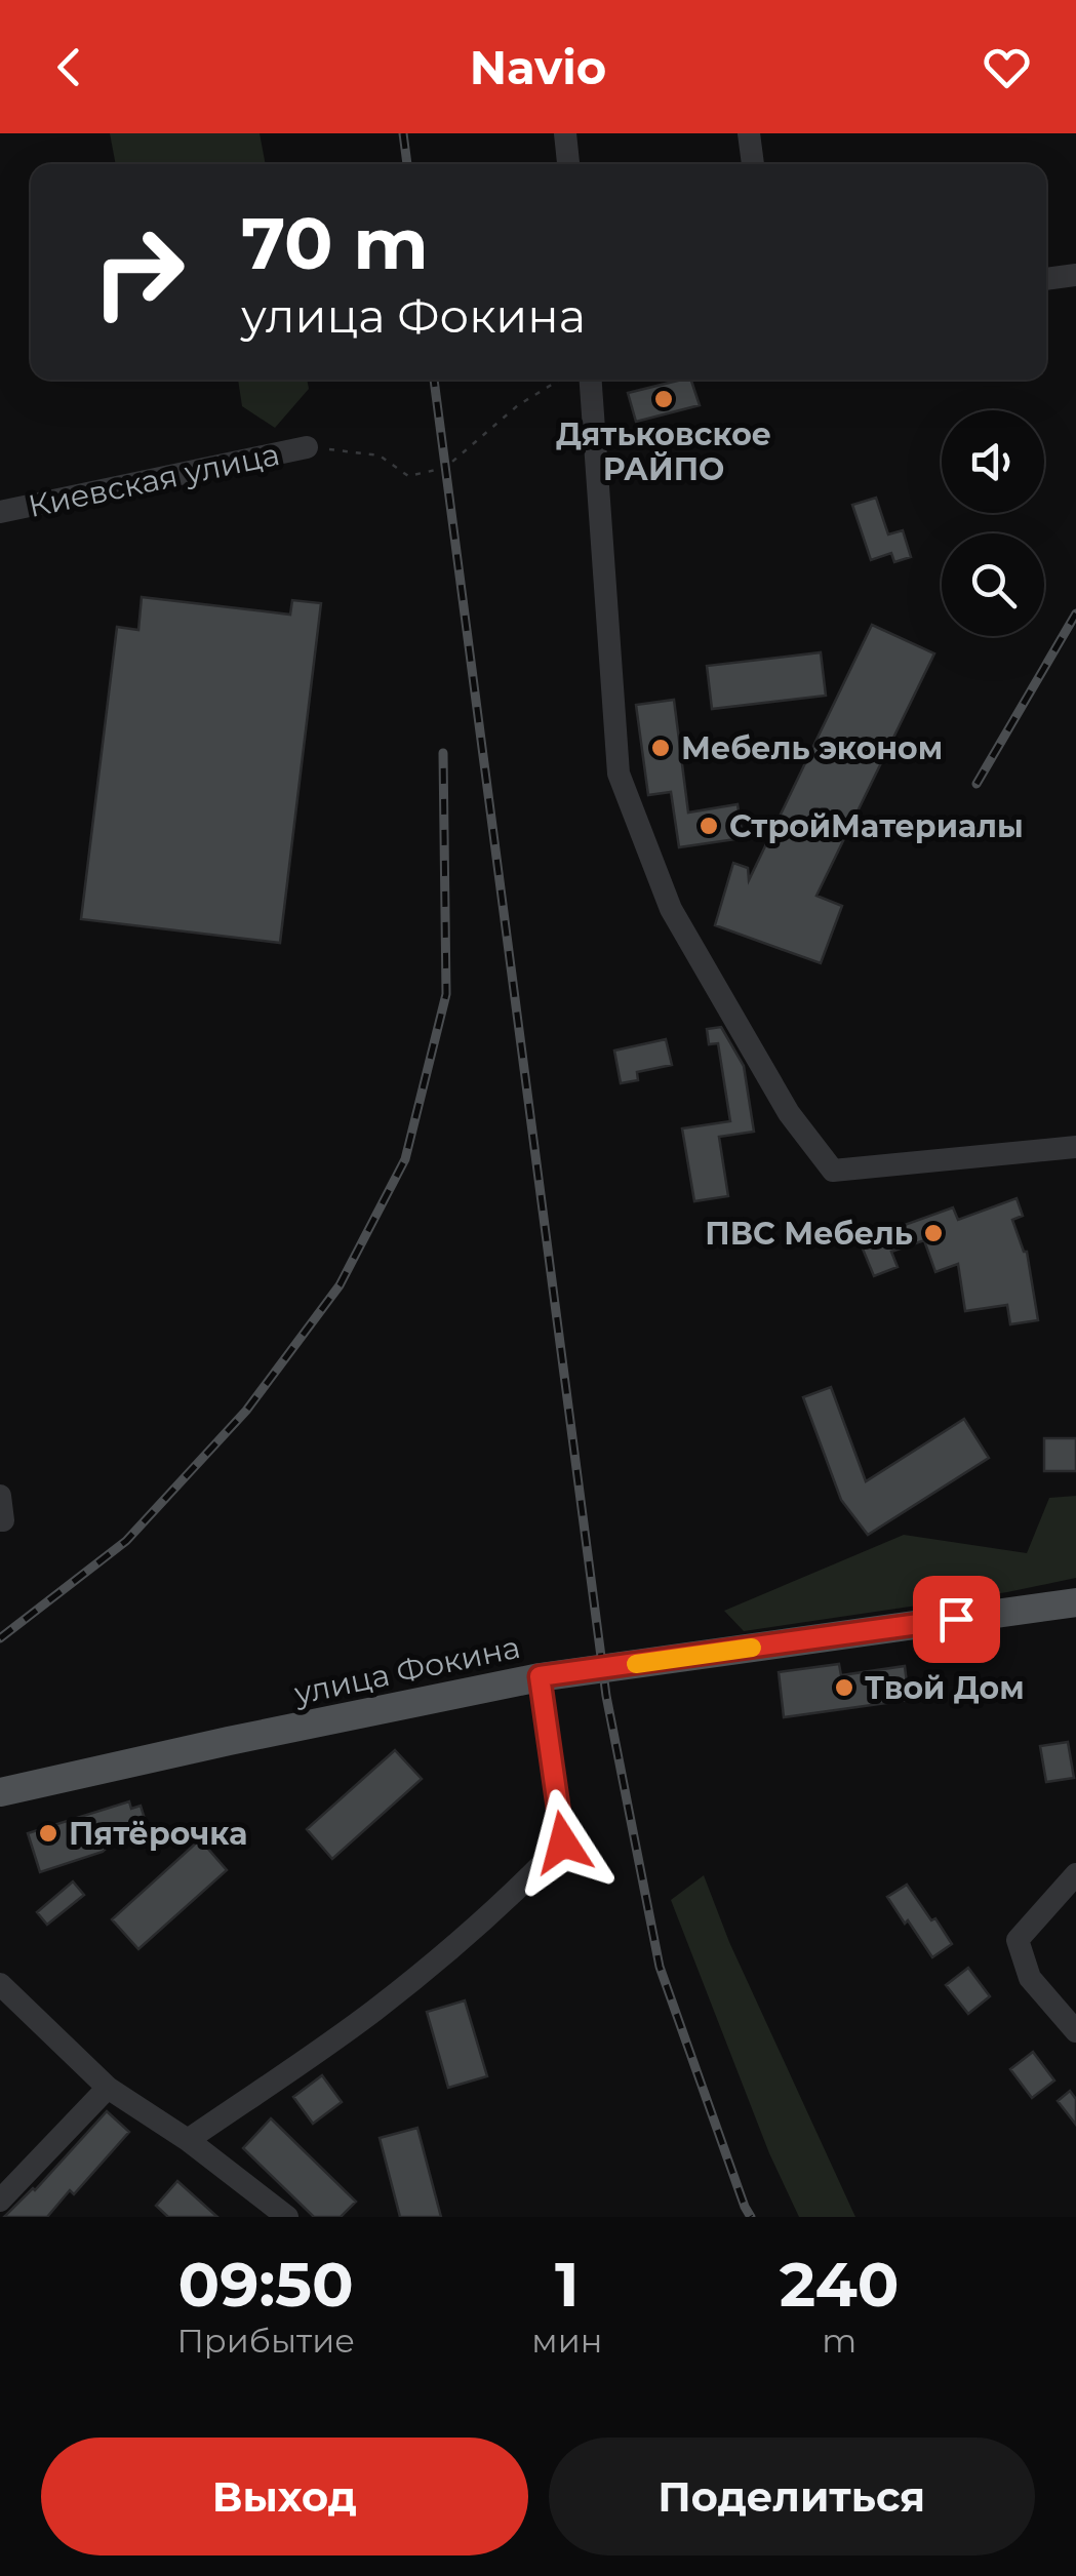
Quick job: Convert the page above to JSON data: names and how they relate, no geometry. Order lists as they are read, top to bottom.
{
  "streets": {
    "main road": ["улица Фокина"],
    "street": ["Киевская улица"]
  },
  "places": [
    "Дятьковское РАЙПО",
    "Мебель эконом",
    "СтройМатериалы",
    "ПВС Мебель",
    "Твой Дом",
    "Пятёрочка"
  ],
  "page": {
    "header": "Navio",
    "turn": ["70 m", "улица Фокина"],
    "eta": [
      "09:50",
      "Прибытие",
      "1",
      "мин",
      "240",
      "m"
    ],
    "buttons": ["Выход", "Поделиться"]
  }
}
